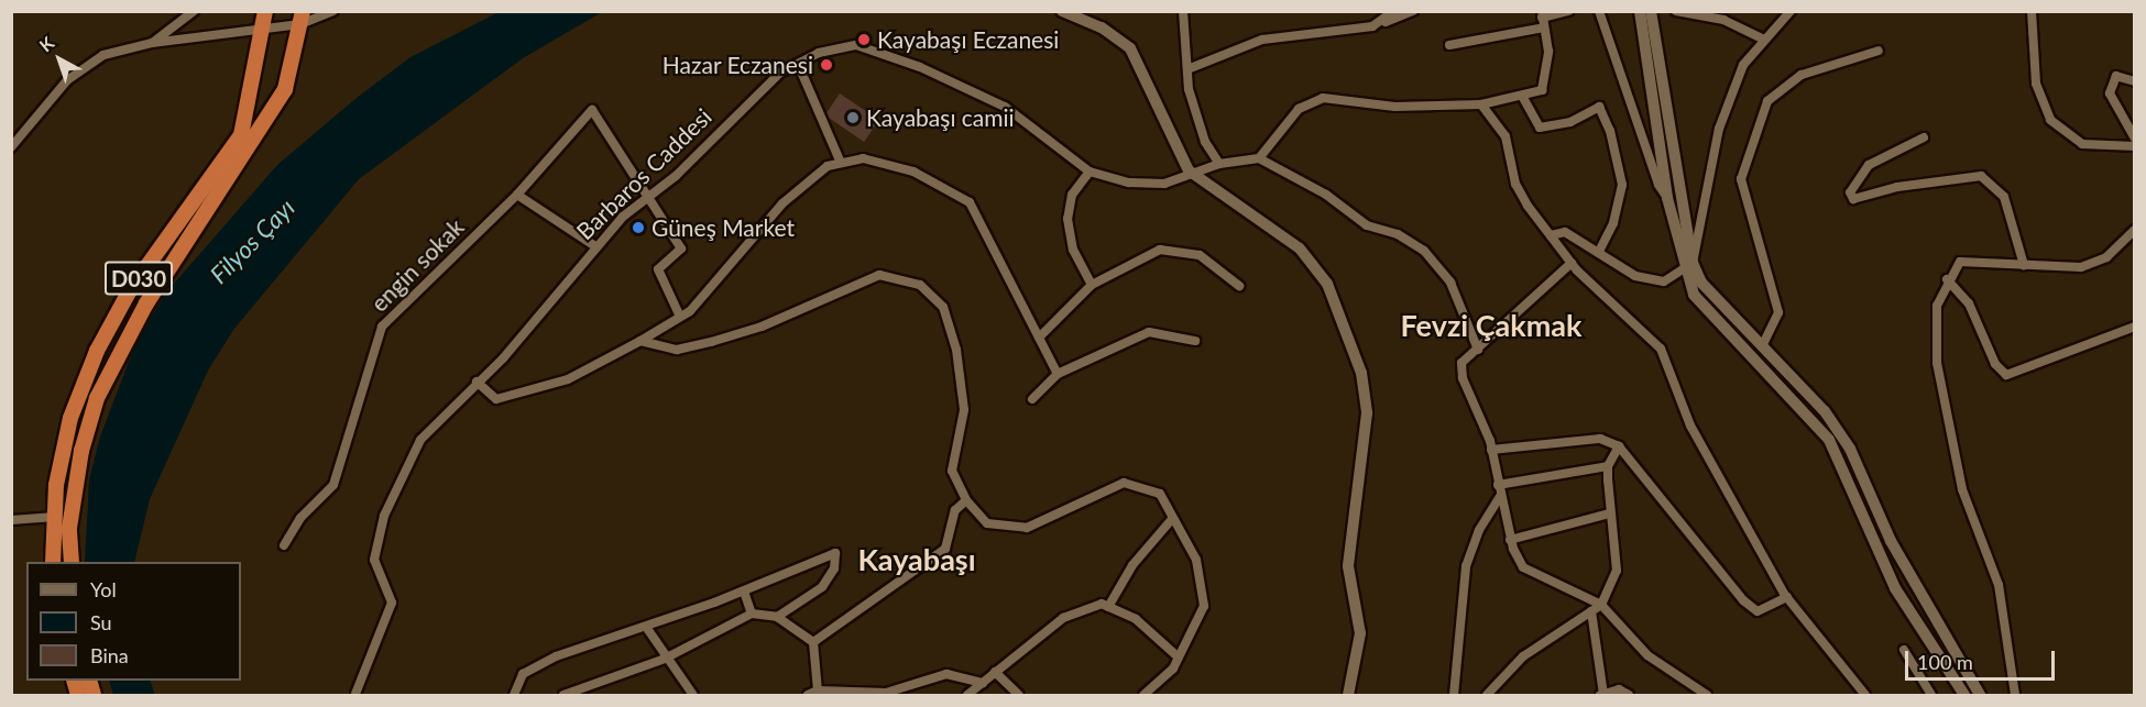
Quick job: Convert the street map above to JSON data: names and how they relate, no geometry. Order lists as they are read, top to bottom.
{
  "streets": {
    "highway": ["D030"],
    "street": ["Barbaros Caddesi", "engin sokak"]
  },
  "crossings": [
    ["Barbaros Caddesi", "engin sokak"]
  ],
  "districts": ["Fevzi Çakmak", "Kayabaşı"],
  "water": ["Filyos Çayı"],
  "places": [
    "Kayabaşı Eczanesi",
    "Hazar Eczanesi",
    "Kayabaşı camii",
    "Güneş Market"
  ],
  "legend": ["Yol", "Su", "Bina"],
  "scale_bar": "100 m",
  "north": "top left"
}
